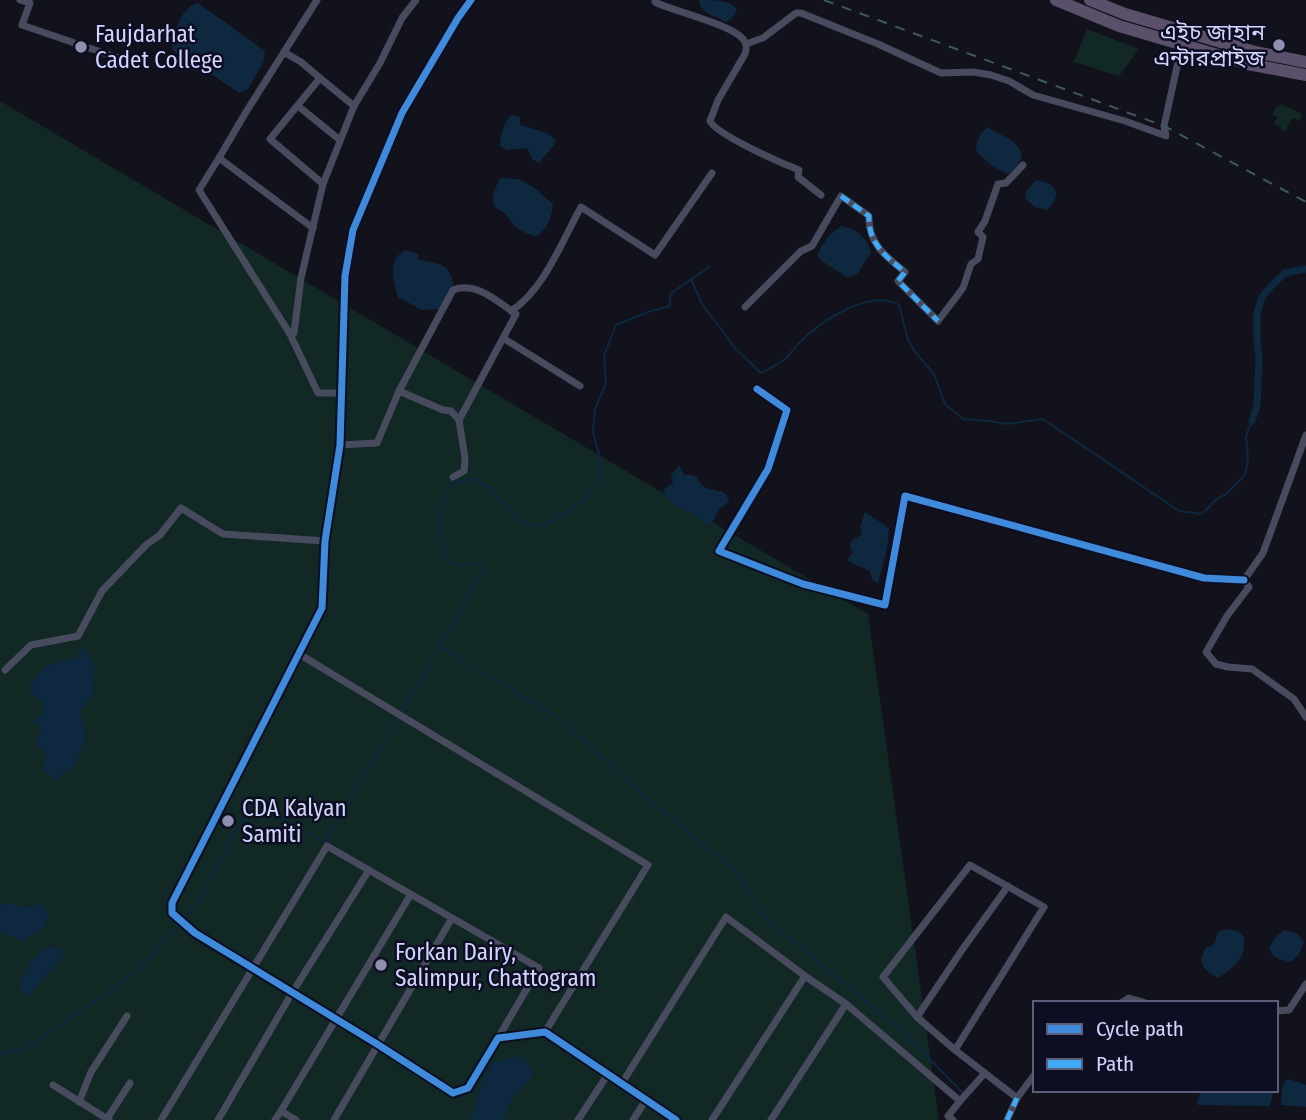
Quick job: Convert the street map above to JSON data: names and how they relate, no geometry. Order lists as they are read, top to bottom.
{
  "places": [
    "এইচ জাহান এন্টারপ্রাইজ",
    "Faujdarhat Cadet College",
    "CDA Kalyan Samiti",
    "Forkan Dairy, Salimpur, Chattogram"
  ],
  "legend": ["Cycle path", "Path"]
}
